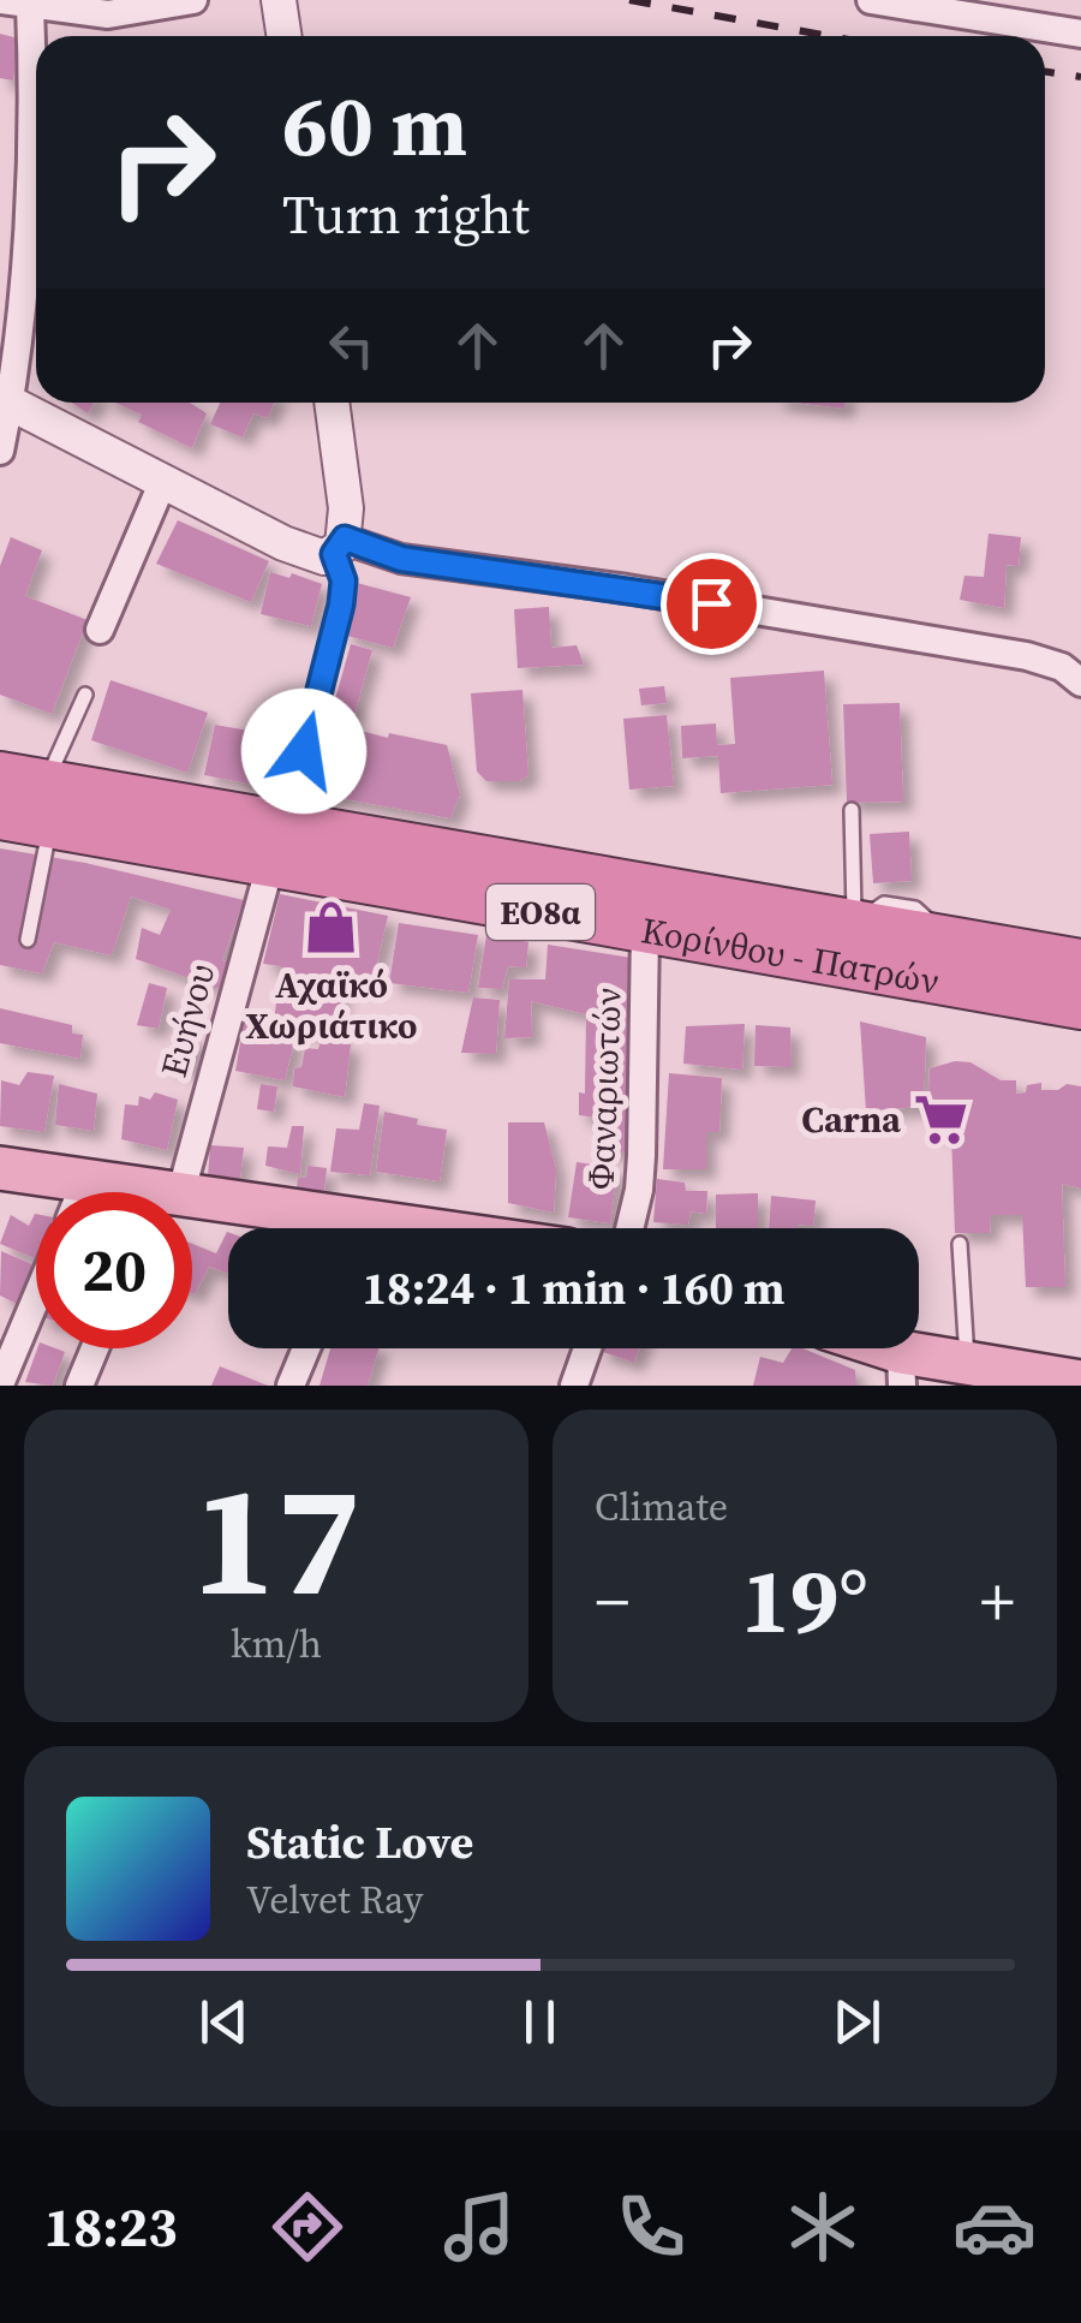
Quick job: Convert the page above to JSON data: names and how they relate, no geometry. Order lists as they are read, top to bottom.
{
  "streets": {
    "highway": ["ΕΟ8α", "Κορίνθου - Πατρών"],
    "street": ["Ευήνου", "Φαναριωτών"]
  },
  "crossings": [
    ["Κορίνθου - Πατρών", "Ευήνου"],
    ["Κορίνθου - Πατρών", "Φαναριωτών"]
  ],
  "places": {
    "shop": ["Αχαϊκό Χωριάτικο"],
    "supermarket": ["Carna"]
  },
  "page": {
    "turn": ["60 m", "Turn right"],
    "limit": "20",
    "trip": "18:24 · 1 min · 160 m",
    "tile": [
      ["17", "km/h"],
      "Climate"
    ],
    "heat": ["−", "19°", "+"],
    "song": ["Static Love", "Velvet Ray"],
    "tabs": "18:23"
  }
}
